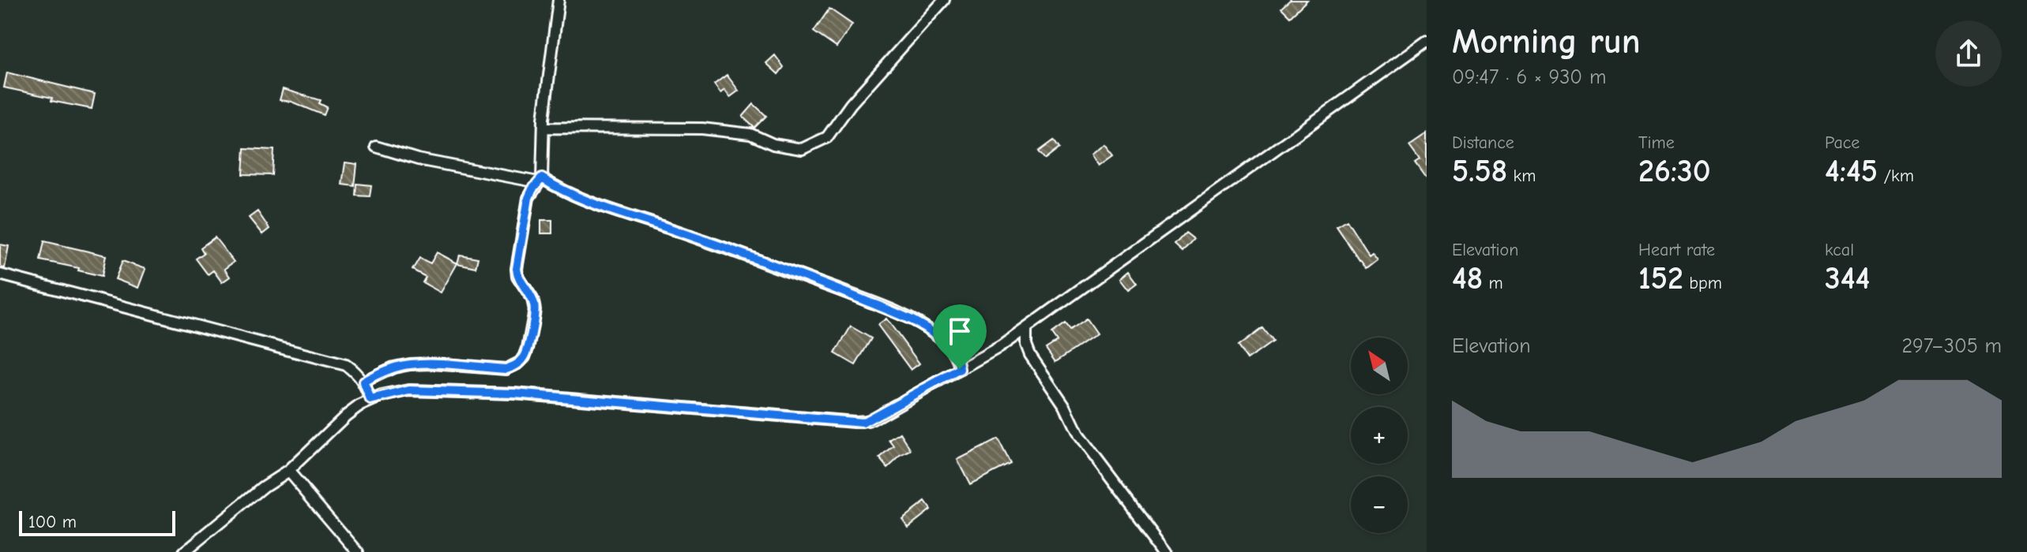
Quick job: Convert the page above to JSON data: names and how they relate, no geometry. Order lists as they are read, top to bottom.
{
  "scale_bar": "100 m",
  "north": "top left",
  "page": {
    "heading": ["Morning run", "09:47 · 6 × 930 m"],
    "stats": [
      ["Distance", "5.58 km"],
      ["Time", "26:30"],
      ["Pace", "4:45 /km"],
      ["Elevation", "48 m"],
      ["Heart rate", "152 bpm"],
      ["kcal", "344"]
    ],
    "chart": ["Elevation", "297–305 m"],
    "map_buttons": ["+", "−"],
    "scale": "100 m"
  }
}
